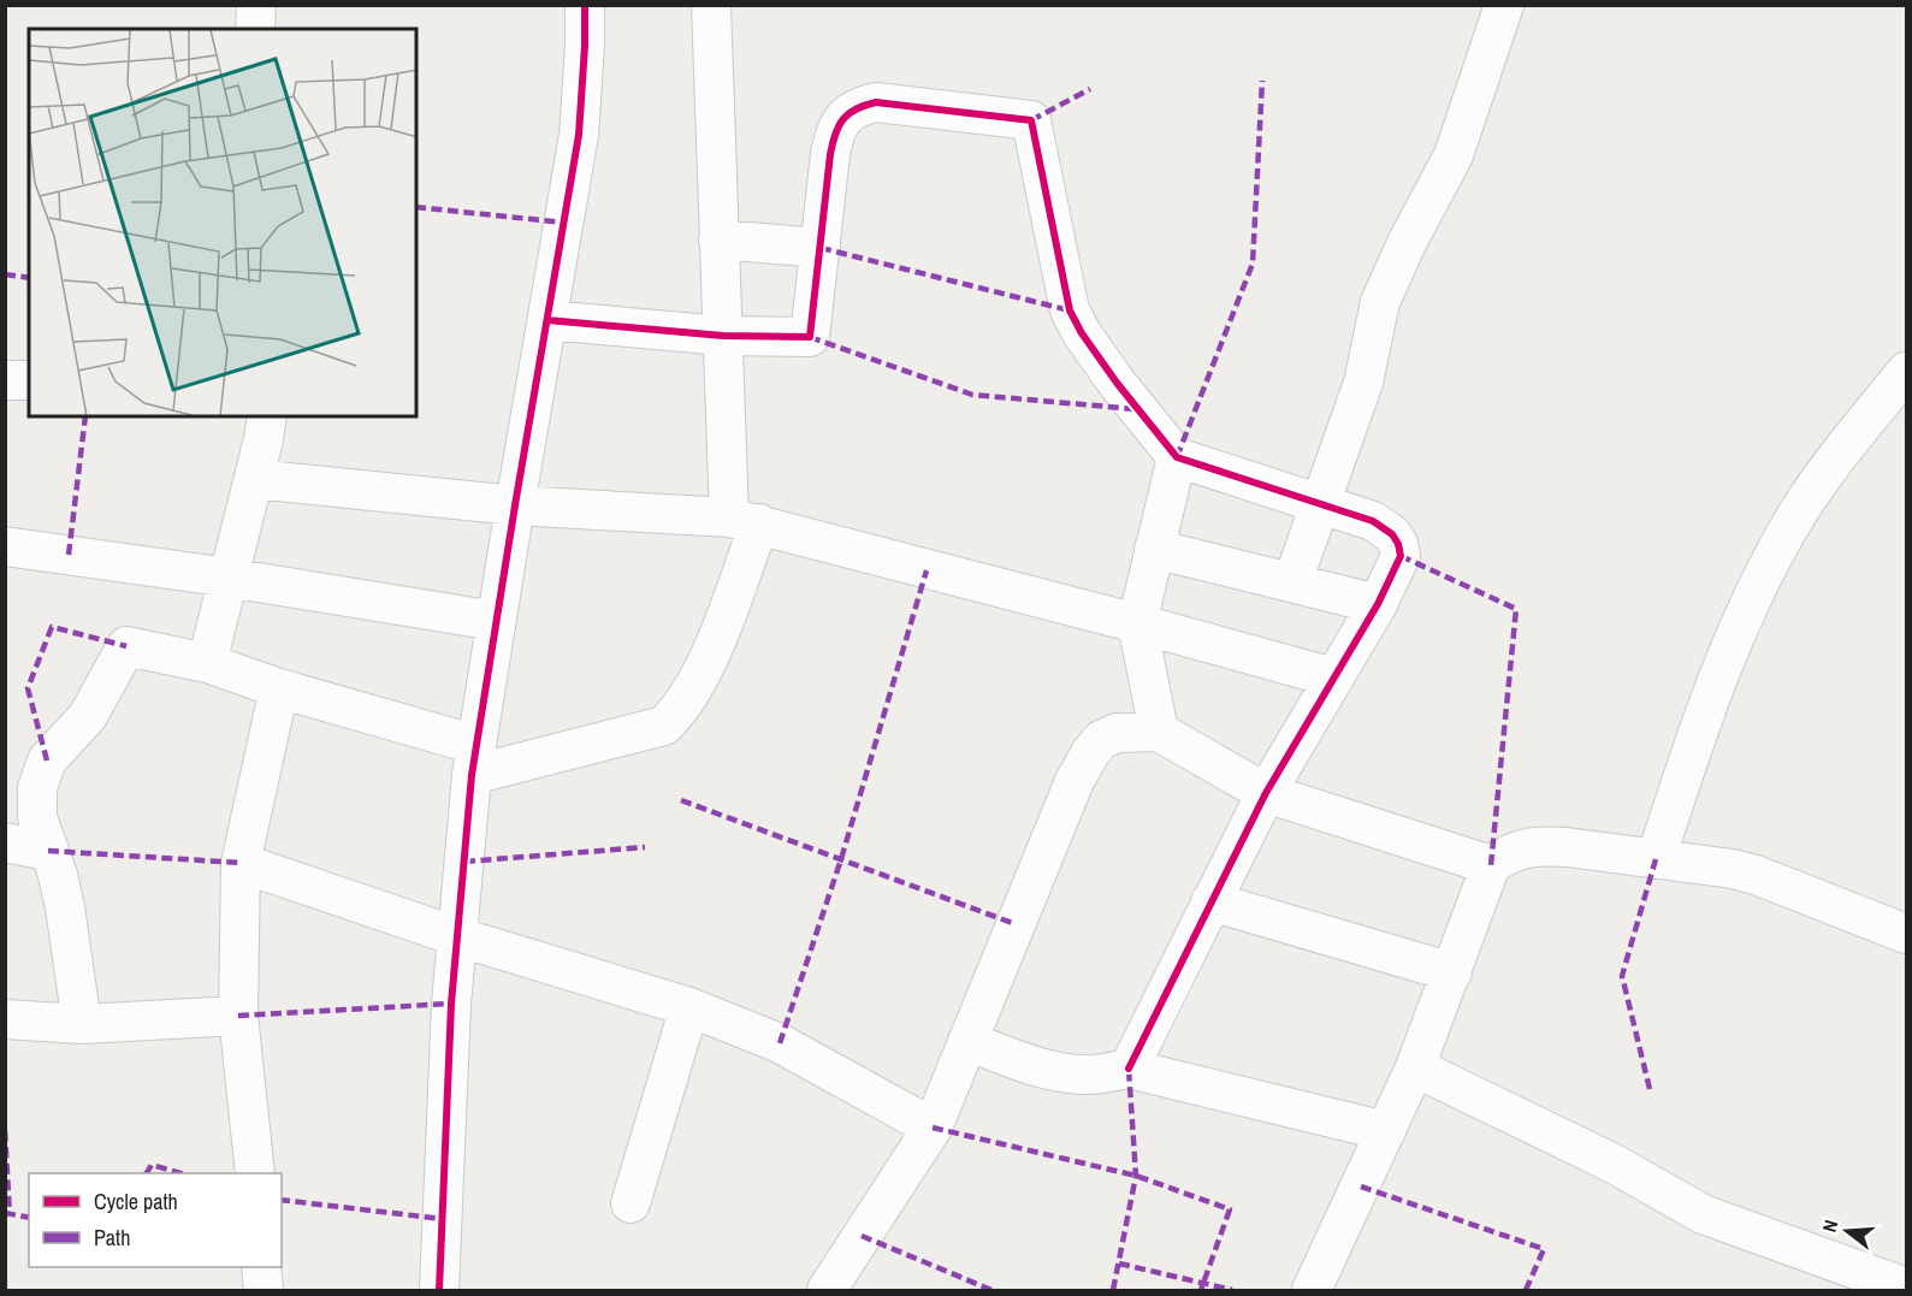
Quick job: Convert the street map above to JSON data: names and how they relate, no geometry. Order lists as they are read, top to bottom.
{
  "legend": ["Cycle path", "Path"],
  "north": "left"
}
